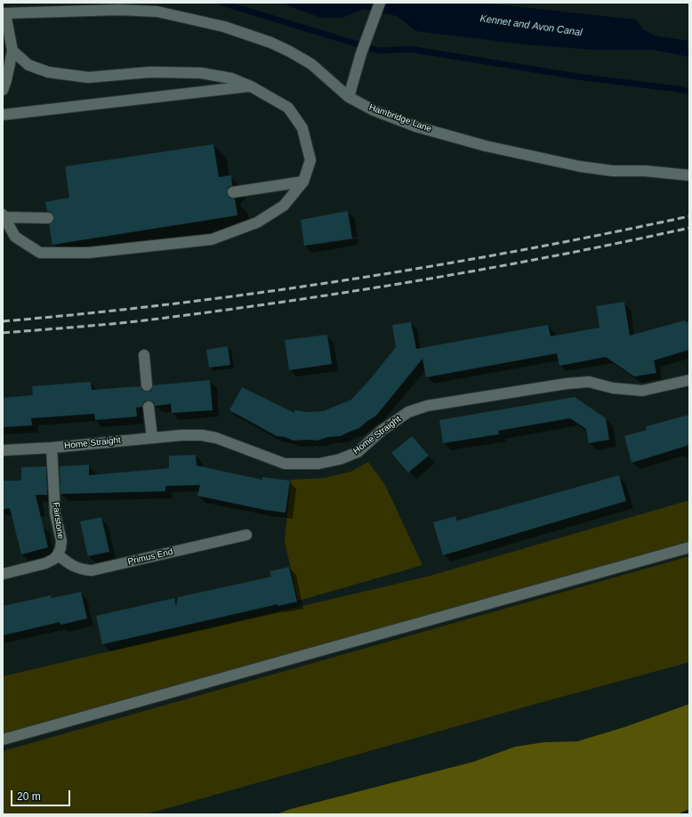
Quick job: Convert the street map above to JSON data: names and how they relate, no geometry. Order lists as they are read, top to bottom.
{
  "streets": {
    "street": [
      "Hambridge Lane",
      "Home Straight",
      "Fairstone",
      "Primus End"
    ]
  },
  "crossings": [
    ["Home Straight", "Fairstone"],
    ["Fairstone", "Primus End"]
  ],
  "water": ["Kennet and Avon Canal"],
  "scale_bar": "20 m"
}
